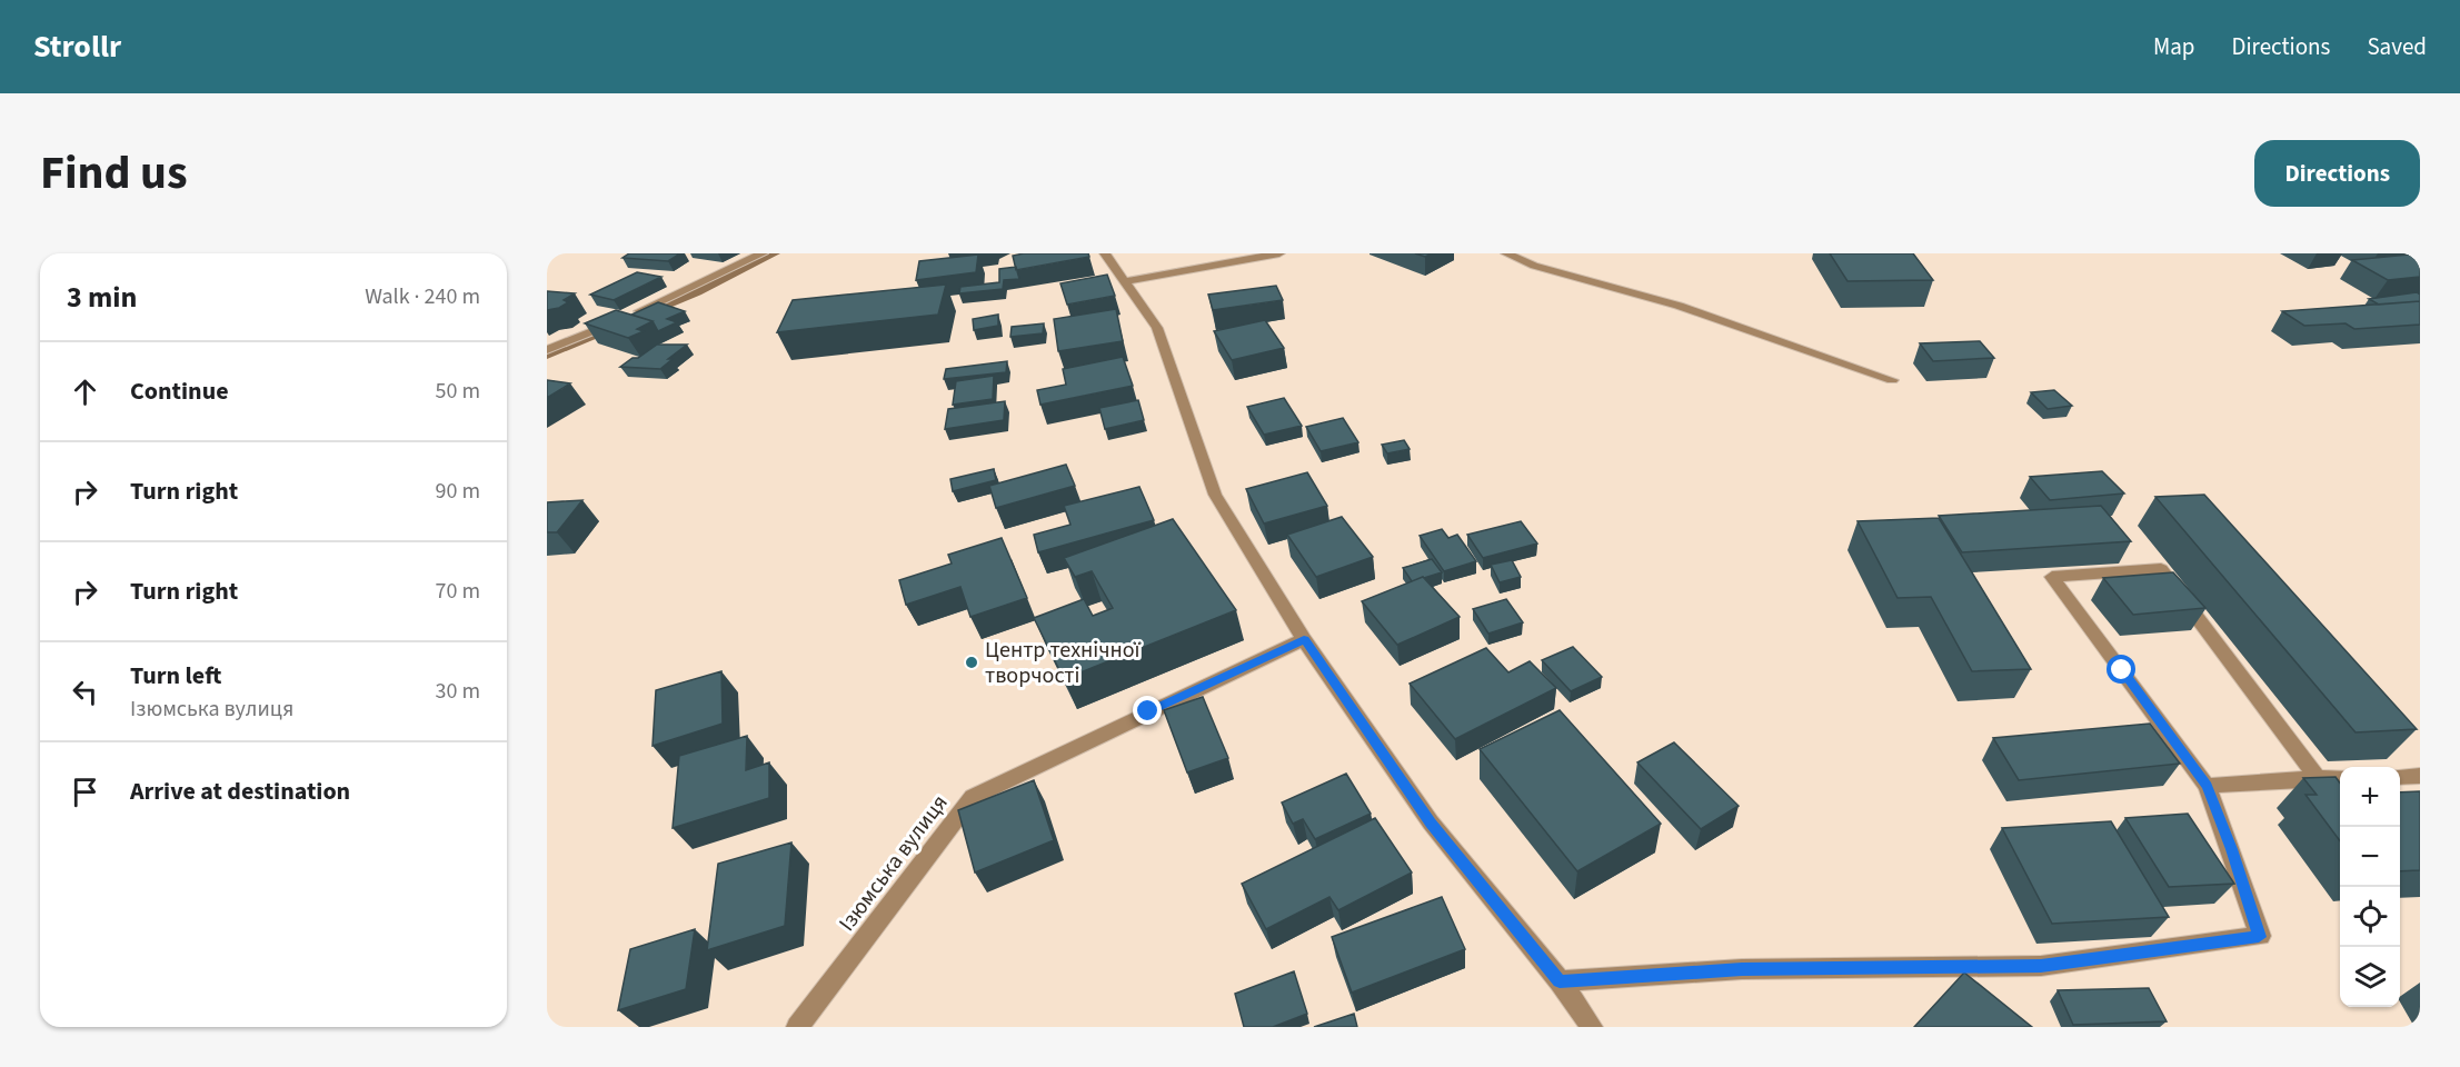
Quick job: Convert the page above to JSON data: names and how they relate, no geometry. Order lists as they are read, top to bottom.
{
  "streets": {
    "street": ["Ізюмська вулиця"]
  },
  "places": ["Центр технічної творчості"],
  "page": {
    "header": "Strollr",
    "nav": ["Map", "Directions", "Saved"],
    "title": "Find us",
    "buttons": "Directions",
    "heading": ["3 min", "Walk · 240 m"],
    "list": [
      ["Continue", "50 m"],
      ["Turn right", "90 m"],
      ["Turn right", "70 m"],
      ["Turn left", "Ізюмська вулиця", "30 m"],
      "Arrive at destination"
    ],
    "map_buttons": ["+", "−"]
  }
}
